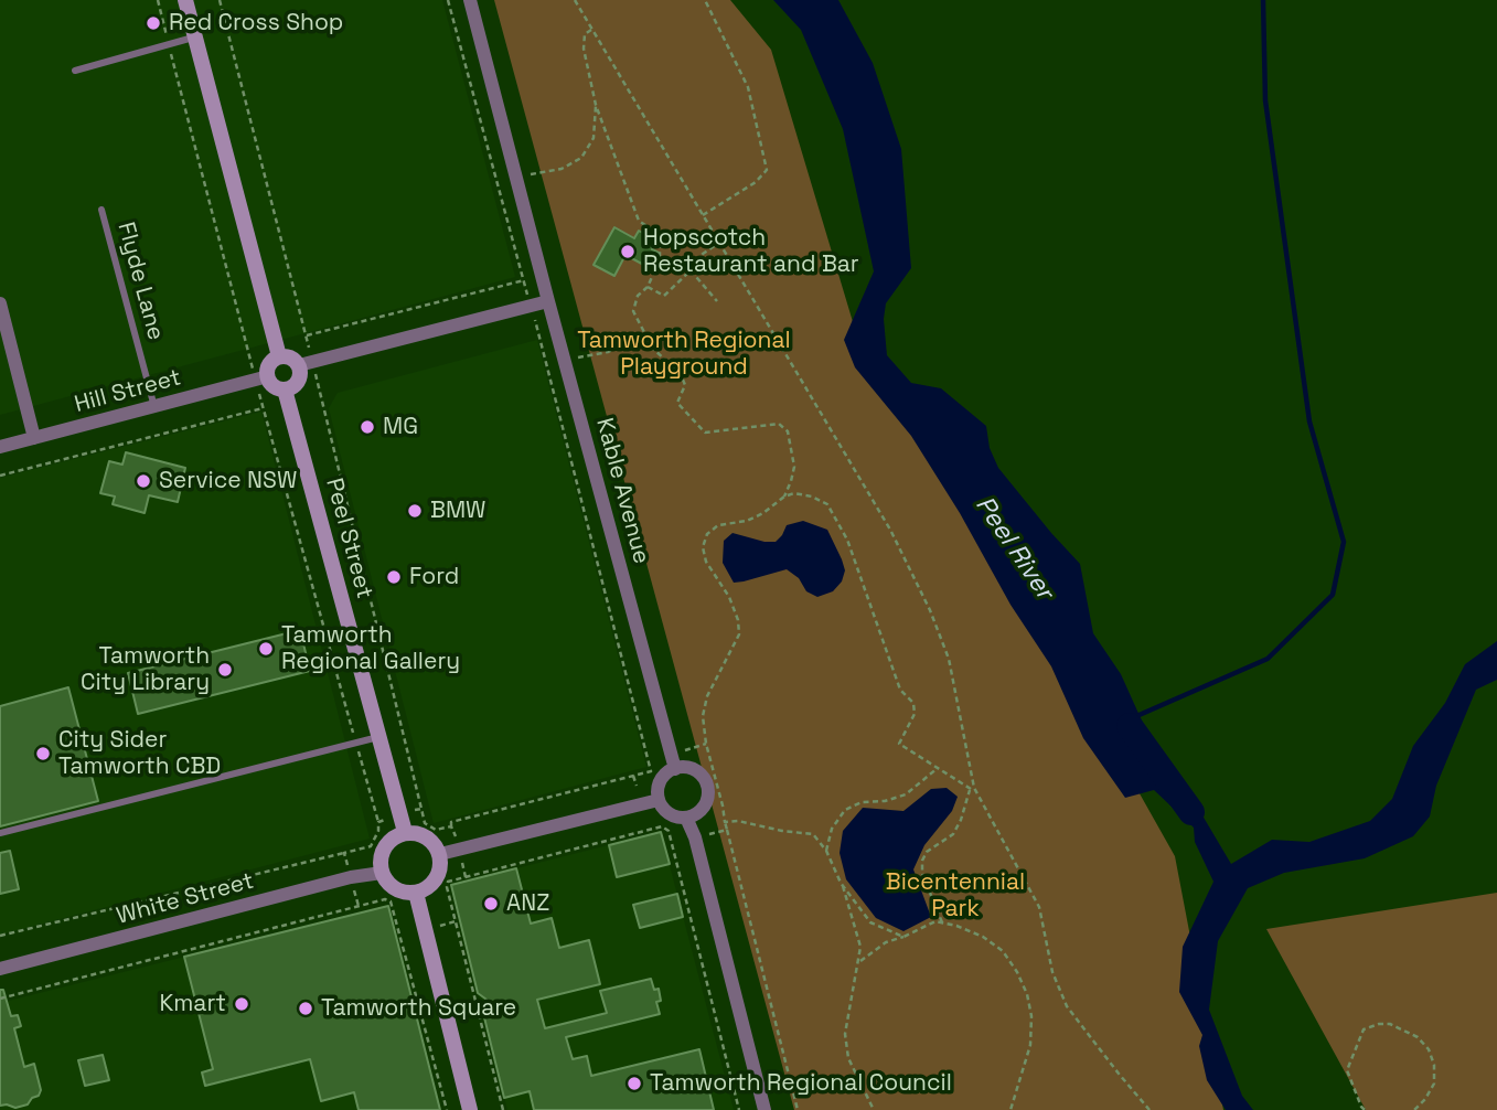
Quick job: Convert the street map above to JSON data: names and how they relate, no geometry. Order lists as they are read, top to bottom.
{
  "streets": {
    "main road": ["Peel Street"],
    "street": ["Hill Street", "Kable Avenue", "White Street"],
    "lane": ["Flyde Lane"]
  },
  "crossings": [
    ["Flyde Lane", "Hill Street"],
    ["Hill Street", "Peel Street"],
    ["Peel Street", "White Street"]
  ],
  "water": ["Peel River"],
  "parks": ["Tamworth Regional Playground", "Bicentennial Park"],
  "places": [
    "Red Cross Shop",
    "Hopscotch Restaurant and Bar",
    "MG",
    "Service NSW",
    "BMW",
    "Ford",
    "Tamworth Regional Gallery",
    "Tamworth City Library",
    "City Sider Tamworth CBD",
    "ANZ",
    "Kmart",
    "Tamworth Square",
    "Tamworth Regional Council"
  ]
}
